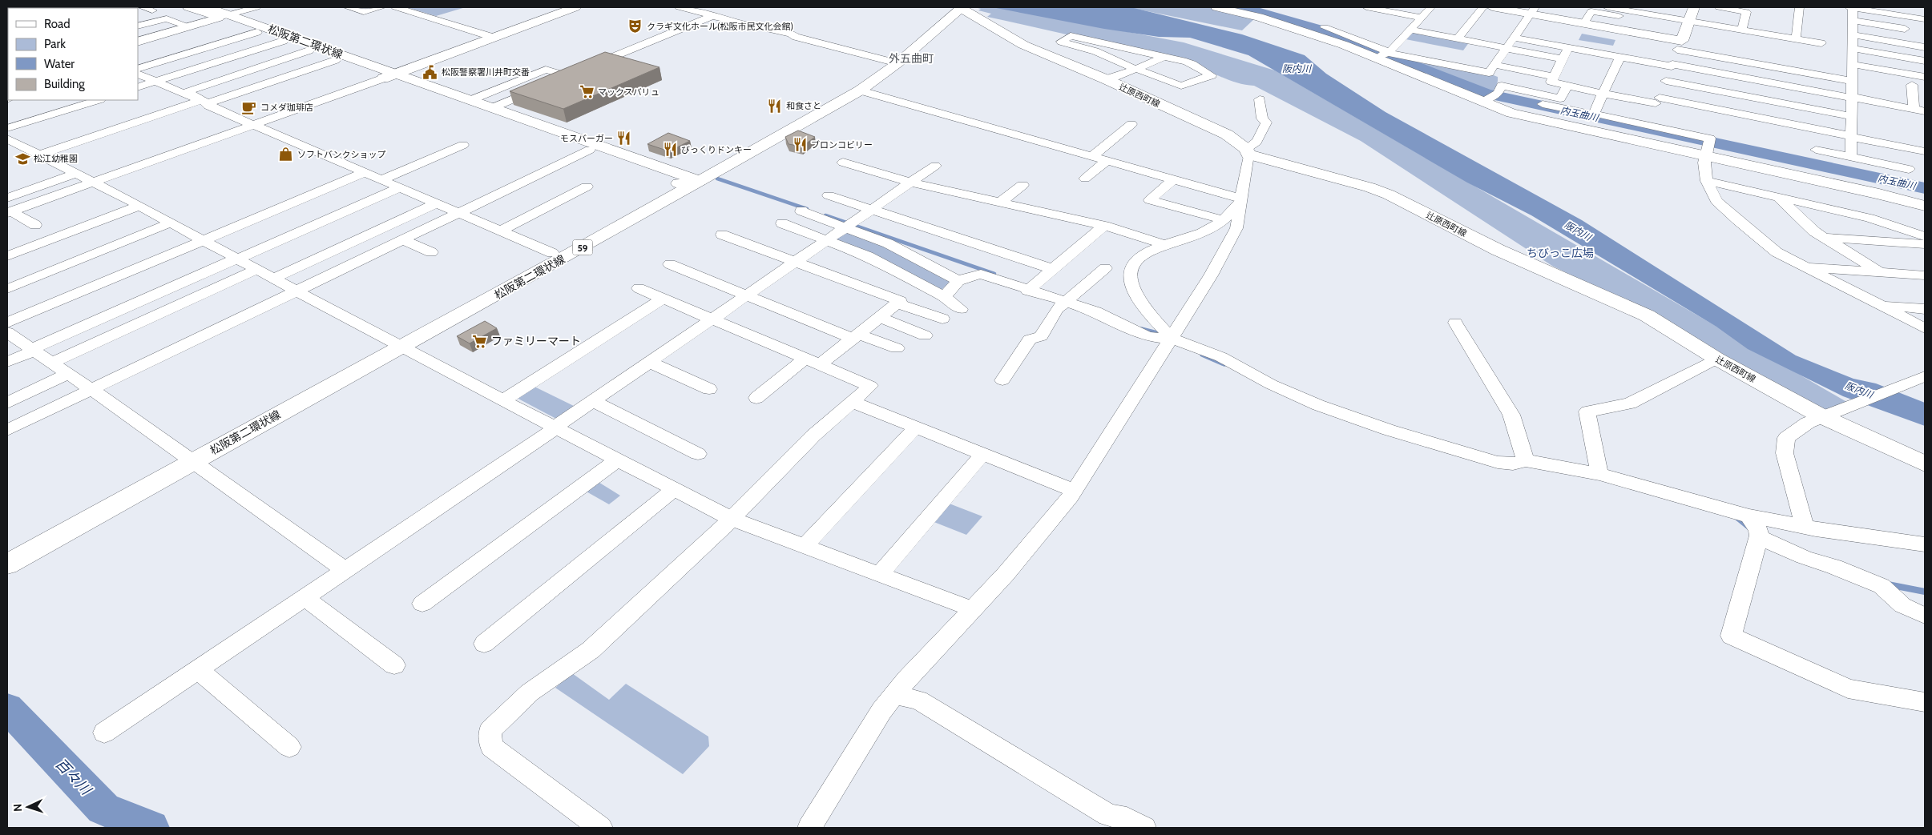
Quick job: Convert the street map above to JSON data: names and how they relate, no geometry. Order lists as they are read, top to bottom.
{
  "streets": {
    "main road": ["松阪第二環状線", "辻原西町線", "59"]
  },
  "districts": ["外五曲町"],
  "water": ["阪内川", "内玉曲川", "百々川"],
  "parks": ["ちびっこ広場"],
  "places": {
    "theatre": ["クラギ文化ホール(松阪市民文化会館)"],
    "public building": ["松阪警察署川井町交番"],
    "supermarket": ["マックスバリュ", "ファミリーマート"],
    "restaurant": [
      "和食さと",
      "モスバーガー",
      "ブロンコビリー",
      "びっくりドンキー"
    ],
    "cafe": ["コメダ珈琲店"],
    "shop": ["ソフトバンクショップ"],
    "school or university": ["松江幼稚園"]
  },
  "legend": [
    "Road",
    "Park",
    "Water",
    "Building"
  ],
  "north": "left"
}
